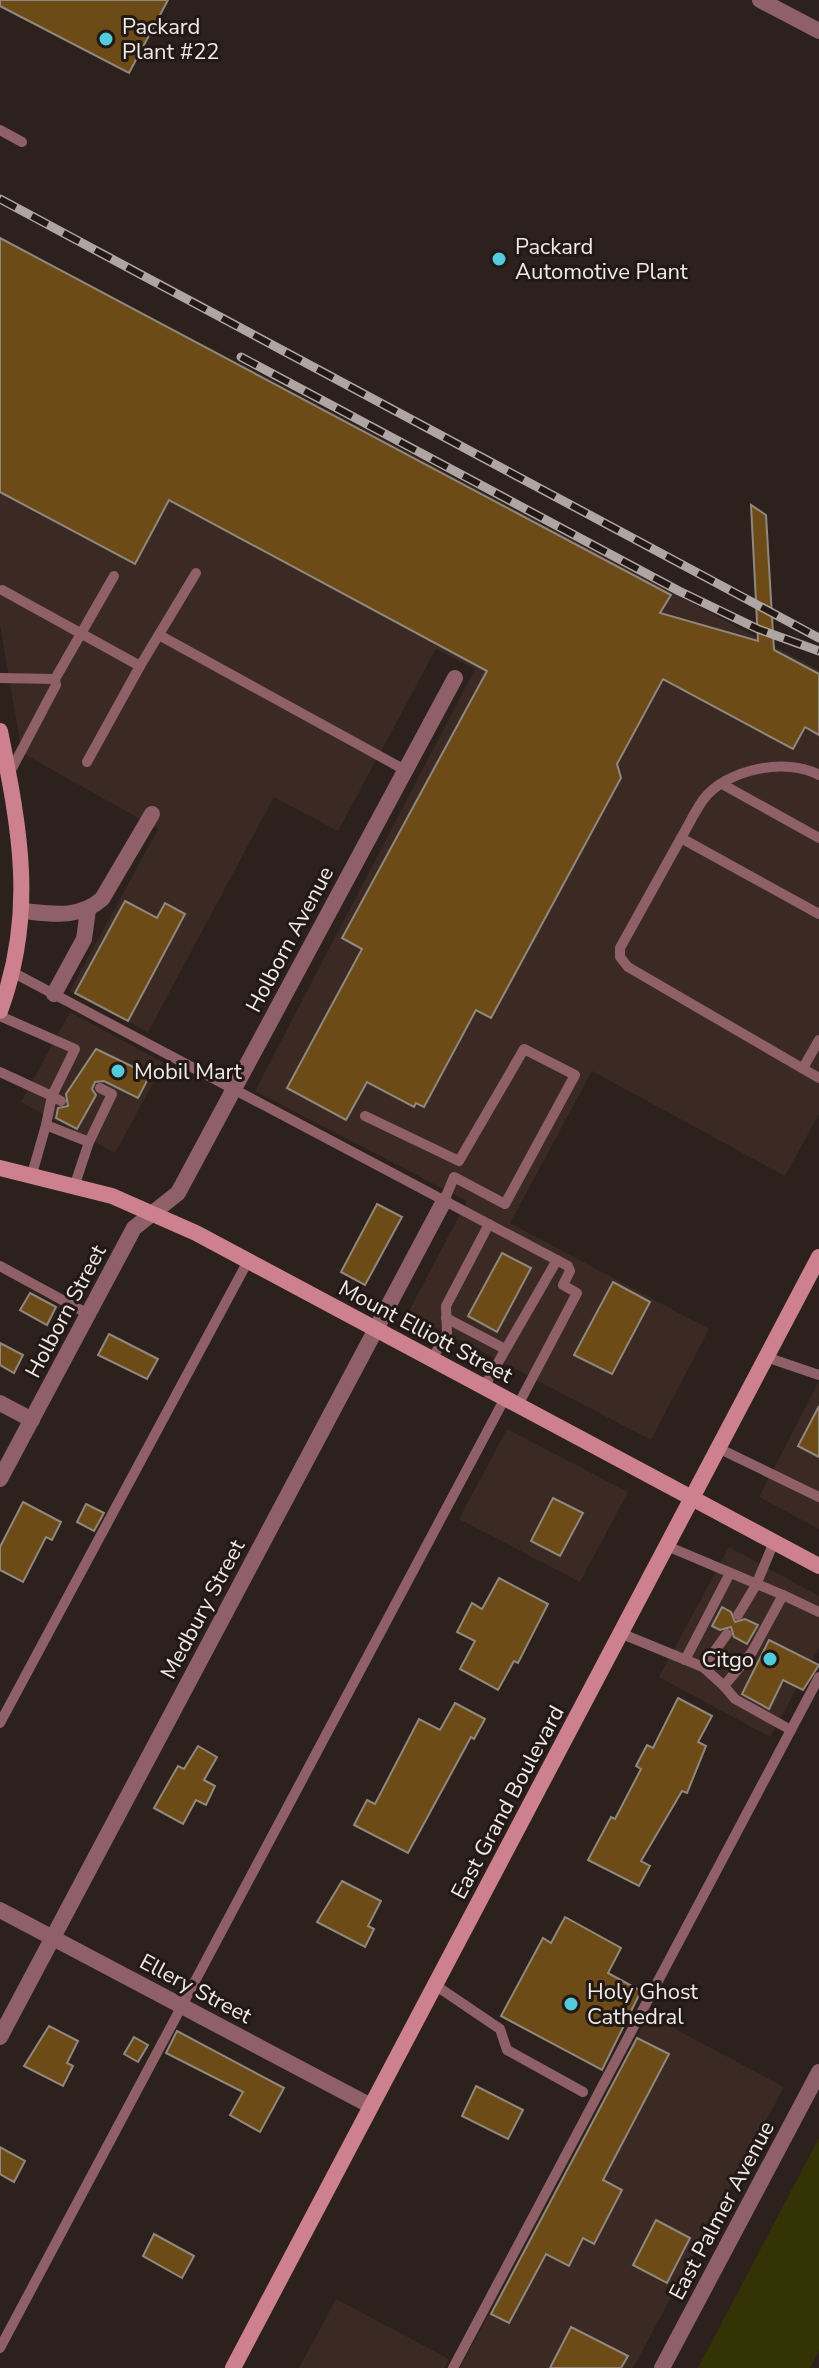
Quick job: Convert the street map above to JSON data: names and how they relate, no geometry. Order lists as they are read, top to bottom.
{
  "streets": {
    "main road": ["Mount Elliott Street", "East Grand Boulevard"],
    "street": [
      "Holborn Avenue",
      "Holborn Street",
      "Medbury Street",
      "Ellery Street",
      "East Palmer Avenue"
    ]
  },
  "crossings": [
    ["Holborn Avenue", "Holborn Street"],
    ["Holborn Avenue", "Mount Elliott Street"],
    ["Holborn Street", "Mount Elliott Street"],
    ["Mount Elliott Street", "Medbury Street"],
    ["Mount Elliott Street", "East Grand Boulevard"],
    ["Medbury Street", "Ellery Street"],
    ["East Grand Boulevard", "Ellery Street"]
  ],
  "places": [
    "Packard Plant #22",
    "Packard Automotive Plant",
    "Mobil Mart",
    "Citgo",
    "Holy Ghost Cathedral"
  ]
}
